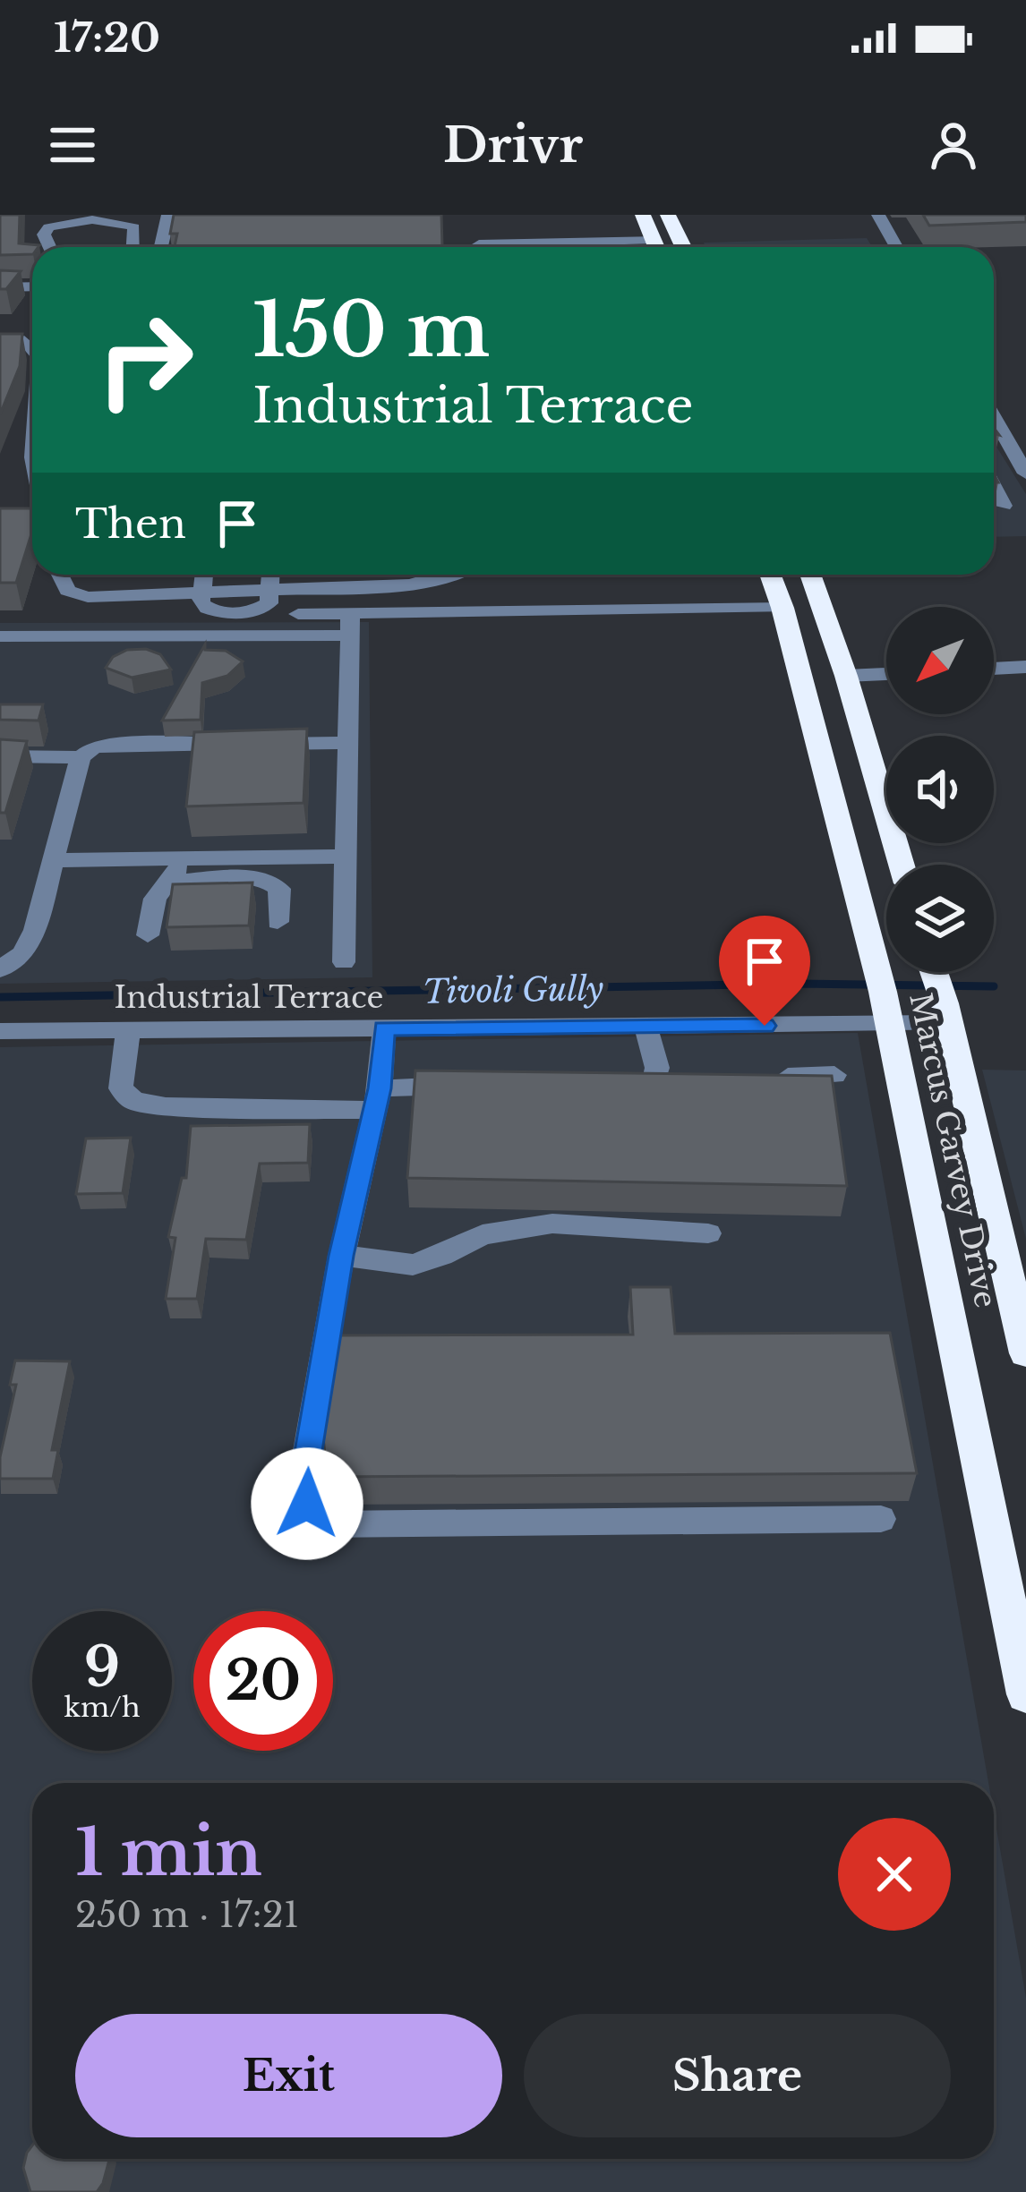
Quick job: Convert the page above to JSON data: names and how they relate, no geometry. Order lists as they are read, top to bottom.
{
  "streets": {
    "highway": ["Marcus Garvey Drive"],
    "street": ["Industrial Terrace"]
  },
  "crossings": [
    ["Industrial Terrace", "Marcus Garvey Drive"]
  ],
  "water": ["Tivoli Gully"],
  "north": "bottom left",
  "page": {
    "status": "17:20",
    "header": "Drivr",
    "turn": ["150 m", "Industrial Terrace"],
    "then": "Then",
    "speed": "9 km/h",
    "limit": "20",
    "heading": ["1 min", "250 m · 17:21"],
    "buttons": ["Exit", "Share"]
  }
}
